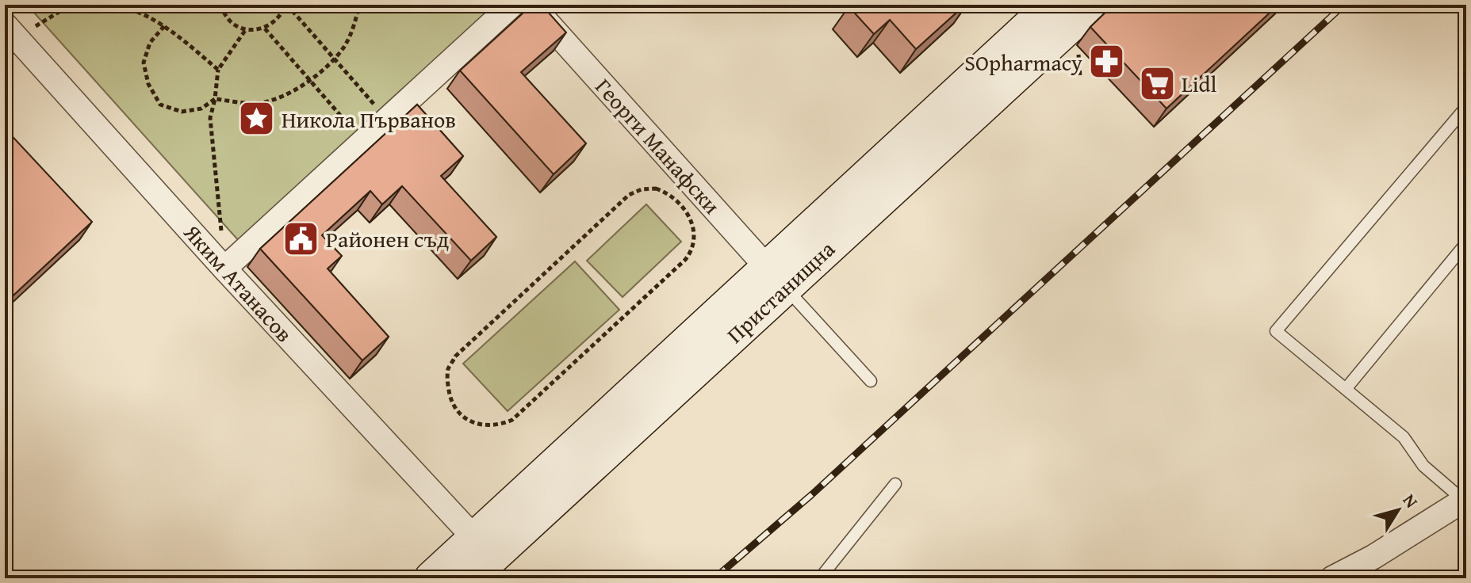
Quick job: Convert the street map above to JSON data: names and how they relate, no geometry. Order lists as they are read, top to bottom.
{
  "streets": {
    "main road": ["Пристанищна"],
    "street": ["Георги Манафски", "Яким Атанасов"]
  },
  "crossings": [
    ["Георги Манафски", "Пристанищна"],
    ["Яким Атанасов", "Пристанищна"]
  ],
  "places": {
    "pharmacy": ["SOpharmacy"],
    "supermarket": ["Lidl"],
    "place": ["Никола Първанов"],
    "public building": ["Районен съд"]
  },
  "north": "top right"
}
